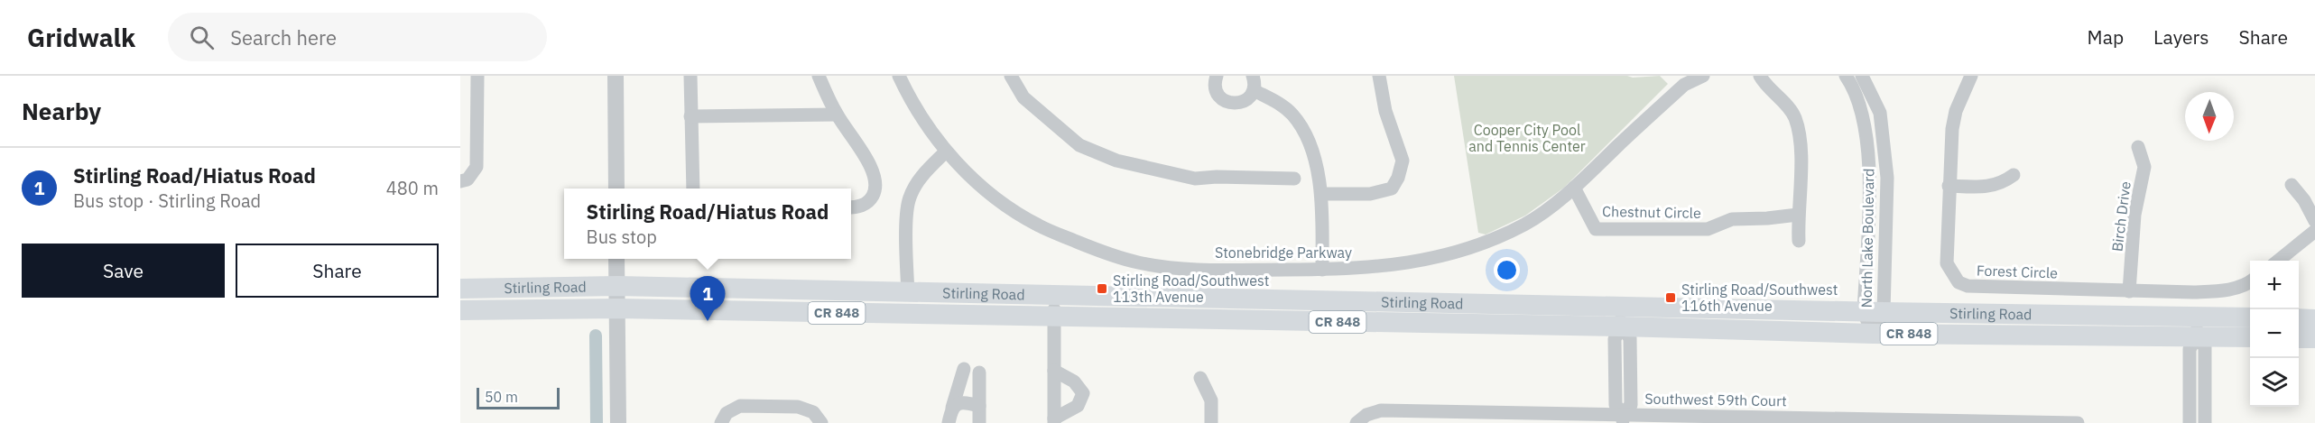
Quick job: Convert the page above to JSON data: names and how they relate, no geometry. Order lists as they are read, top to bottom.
{
  "streets": {
    "main road": ["Stirling Road", "CR 848"],
    "street": [
      "Chestnut Circle",
      "Birch Drive",
      "North Lake Boulevard",
      "Stonebridge Parkway",
      "Forest Circle",
      "Southwest 59th Court"
    ]
  },
  "crossings": [
    ["Chestnut Circle", "Stonebridge Parkway"],
    ["Birch Drive", "Forest Circle"],
    ["North Lake Boulevard", "Stirling Road"]
  ],
  "parks": ["Cooper City Pool and Tennis Center"],
  "places": {
    "transit": ["Stirling Road/Southwest 113th Avenue", "Stirling Road/Southwest 116th Avenue"]
  },
  "scale_bar": "50 m",
  "north": "bottom",
  "page": {
    "header": "Gridwalk",
    "search": "Search here",
    "nav": ["Map", "Layers", "Share"],
    "heading": "Nearby",
    "list": [
      {
        "mark": "1",
        "name": "Stirling Road/Hiatus Road",
        "note": "Bus stop · Stirling Road",
        "value": "480 m"
      }
    ],
    "popup": ["Stirling Road/Hiatus Road", "Bus stop"],
    "buttons": ["Save", "Share"],
    "map_buttons": ["+", "−"],
    "pins": "1",
    "scale": "50 m"
  }
}
